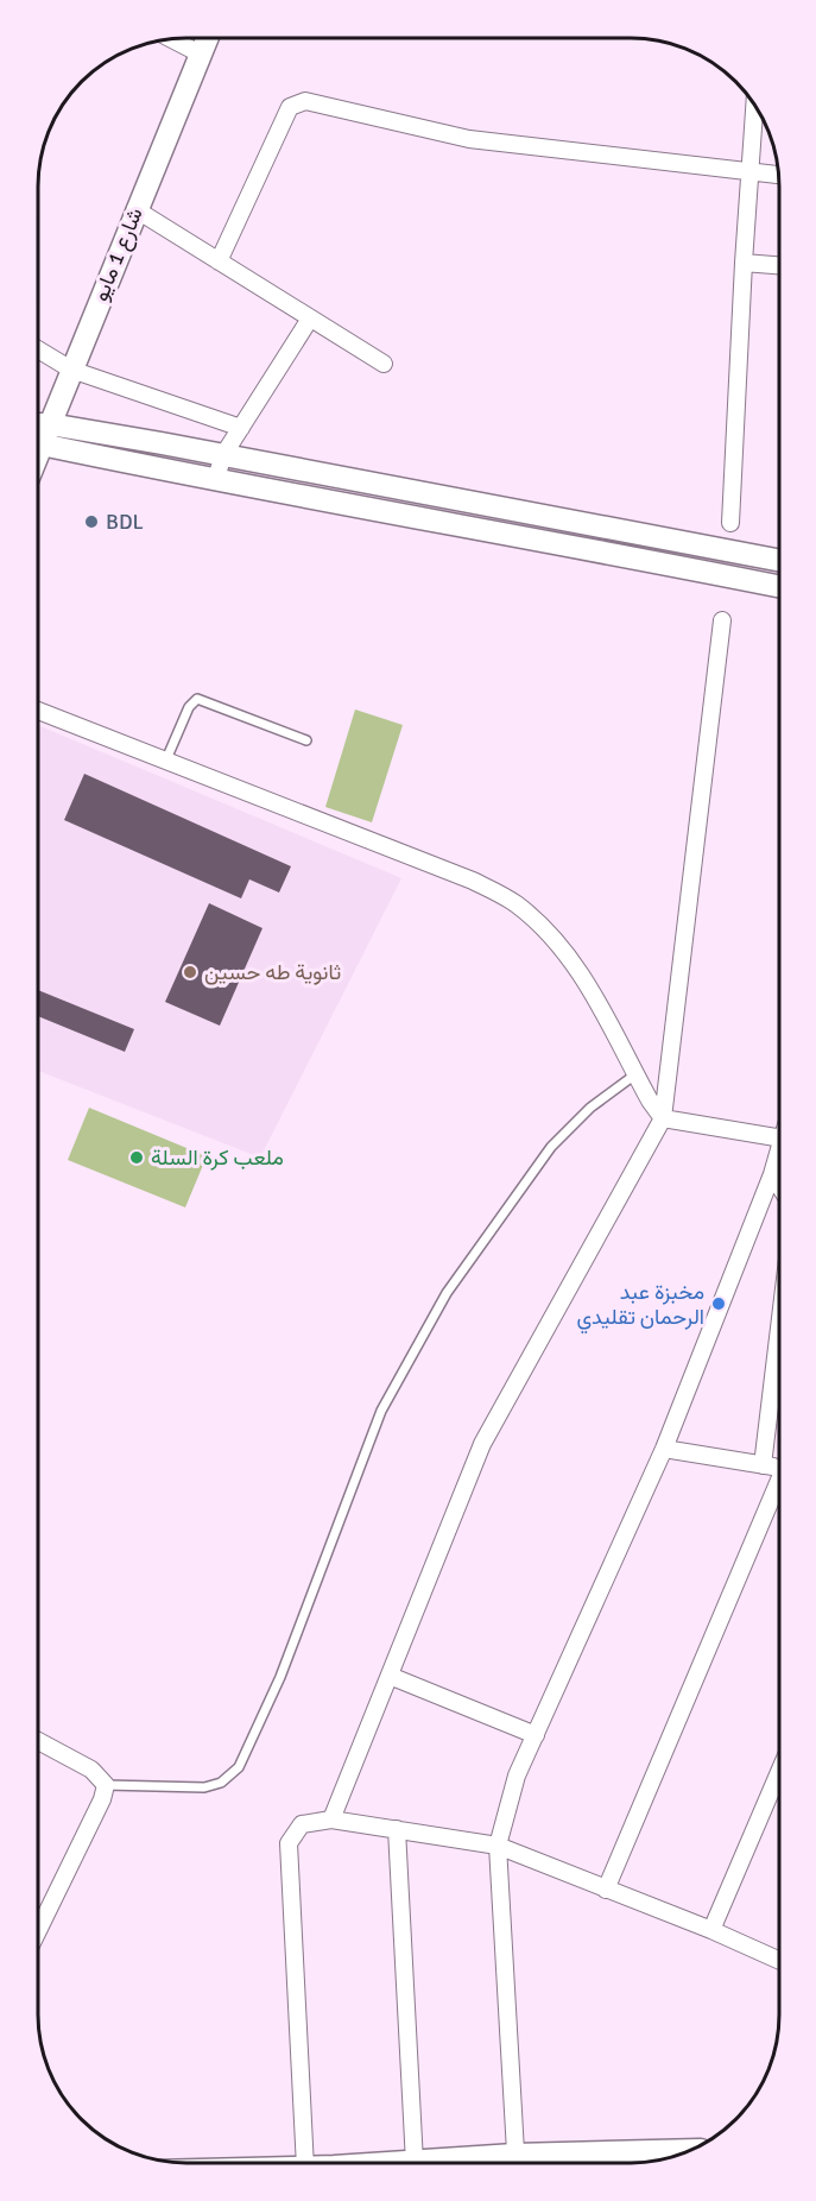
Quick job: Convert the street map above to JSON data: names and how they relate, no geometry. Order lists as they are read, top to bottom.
{
  "streets": {
    "street": ["شارع 1 مايو"]
  },
  "places": [
    "BDL",
    "ثانوية طه حسين",
    "ملعب كرة السلة",
    "مخبزة عبد الرحمان تقليدي"
  ]
}
